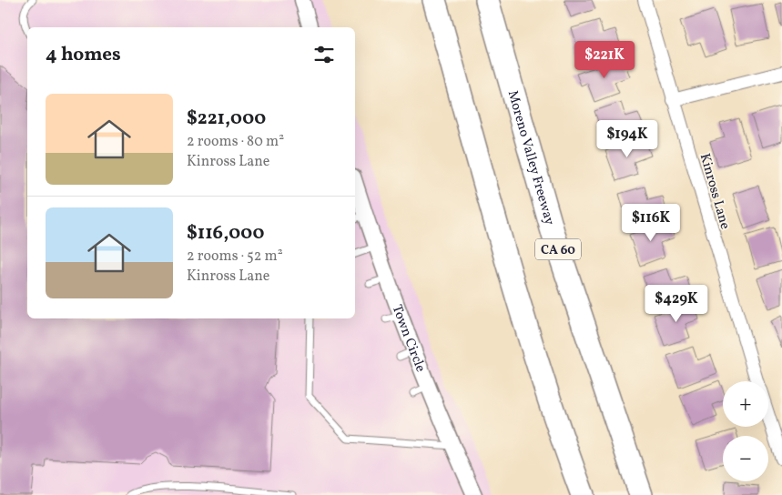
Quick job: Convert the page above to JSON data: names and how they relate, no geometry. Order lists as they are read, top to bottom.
{
  "streets": {
    "highway": ["Moreno Valley Freeway", "CA 60"],
    "street": ["Kinross Lane", "Town Circle"]
  },
  "page": {
    "heading": "4 homes",
    "price": [
      "$221K",
      "$194K",
      "$116K",
      "$429K"
    ],
    "list": [
      {
        "name": "$221,000",
        "note": "2 rooms · 80 m² · Kinross Lane"
      },
      {
        "name": "$116,000",
        "note": "2 rooms · 52 m² · Kinross Lane"
      }
    ],
    "map_buttons": ["+", "−"]
  }
}
